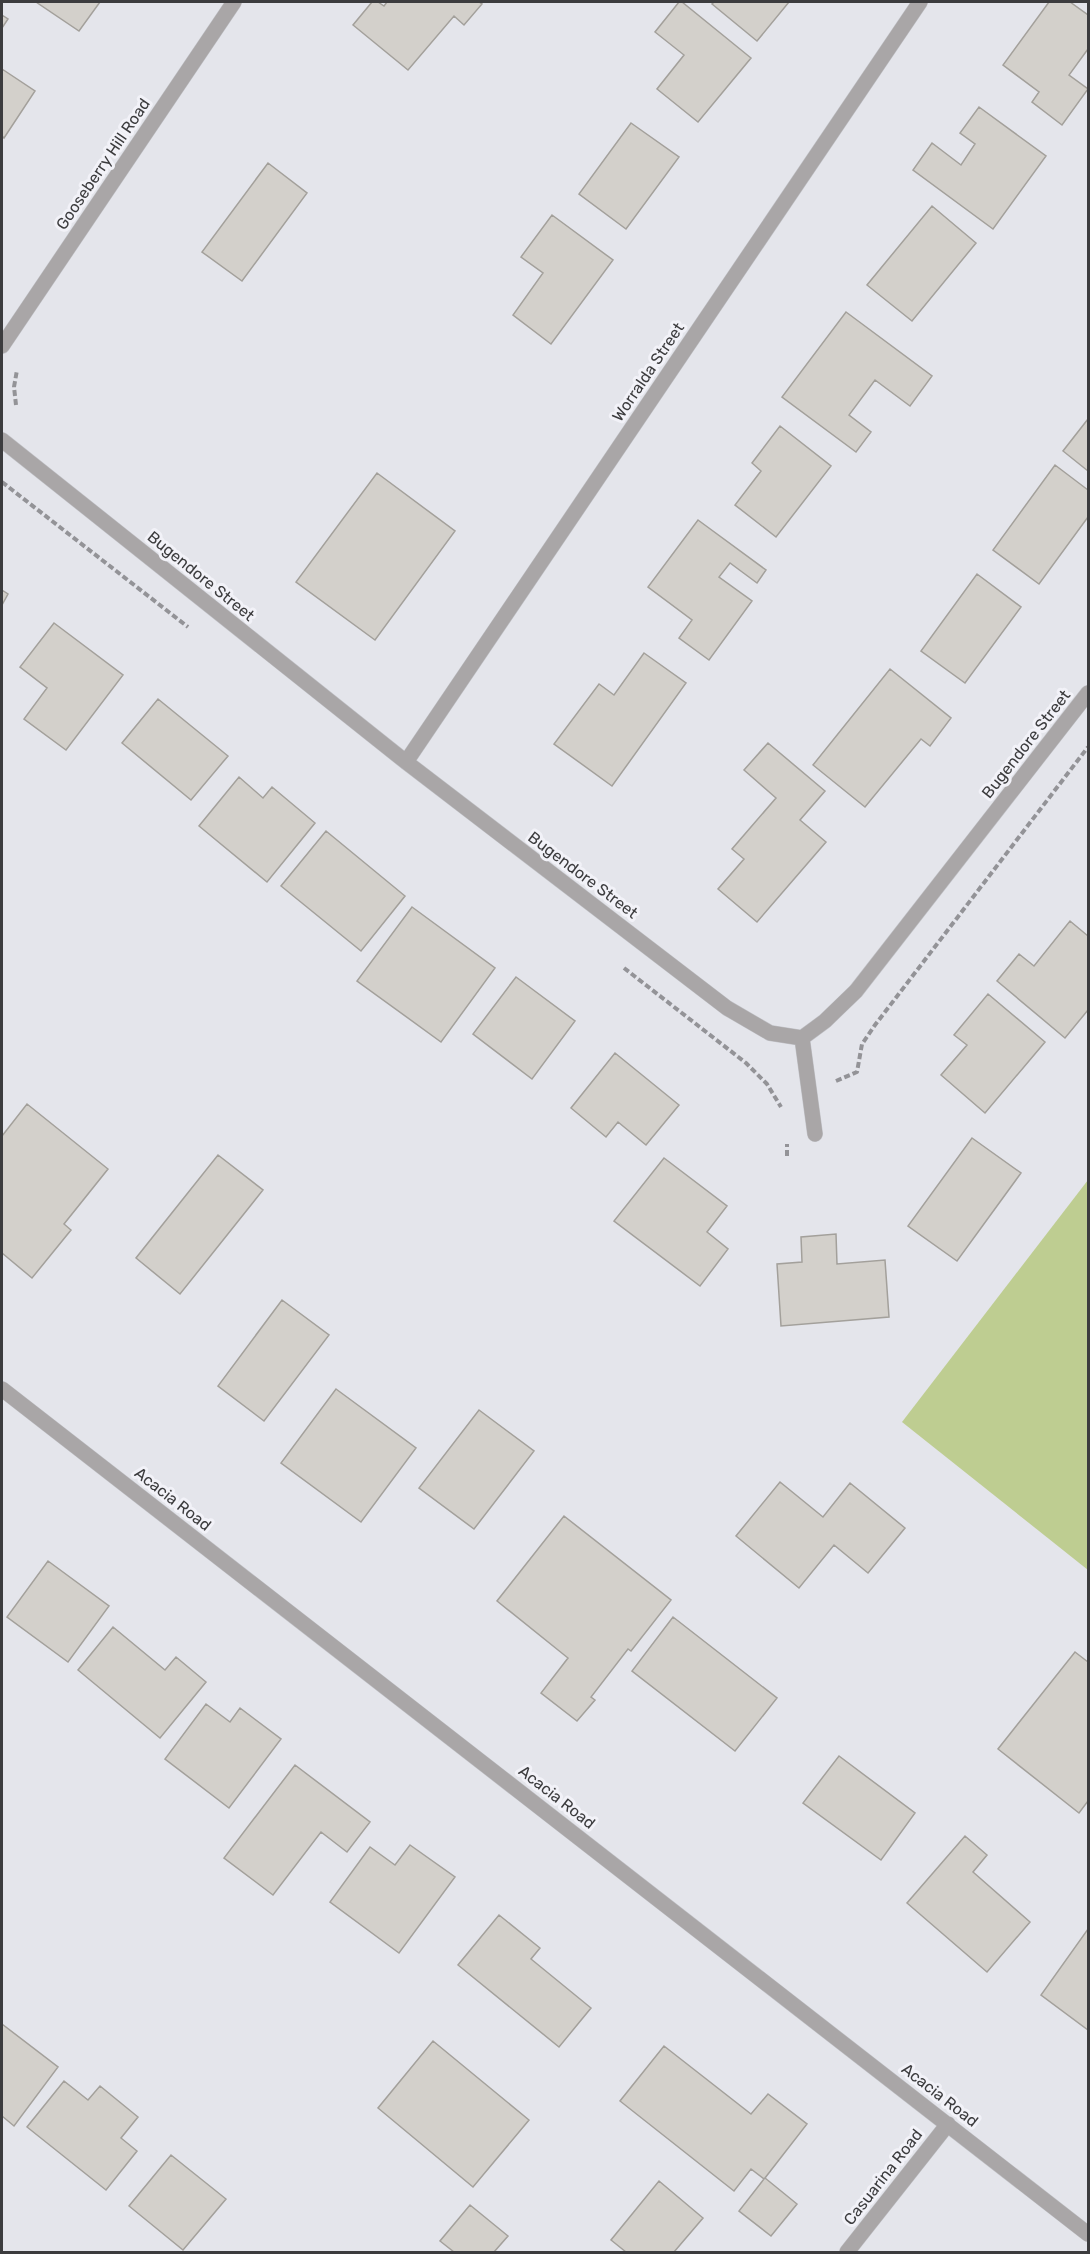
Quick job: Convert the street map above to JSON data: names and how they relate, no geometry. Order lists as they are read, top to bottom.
{
  "streets": {
    "street": [
      "Gooseberry Hill Road",
      "Worralda Street",
      "Bugendore Street",
      "Acacia Road",
      "Casuarina Road"
    ]
  },
  "crossings": [
    ["Worralda Street", "Bugendore Street"],
    ["Acacia Road", "Casuarina Road"]
  ]
}
